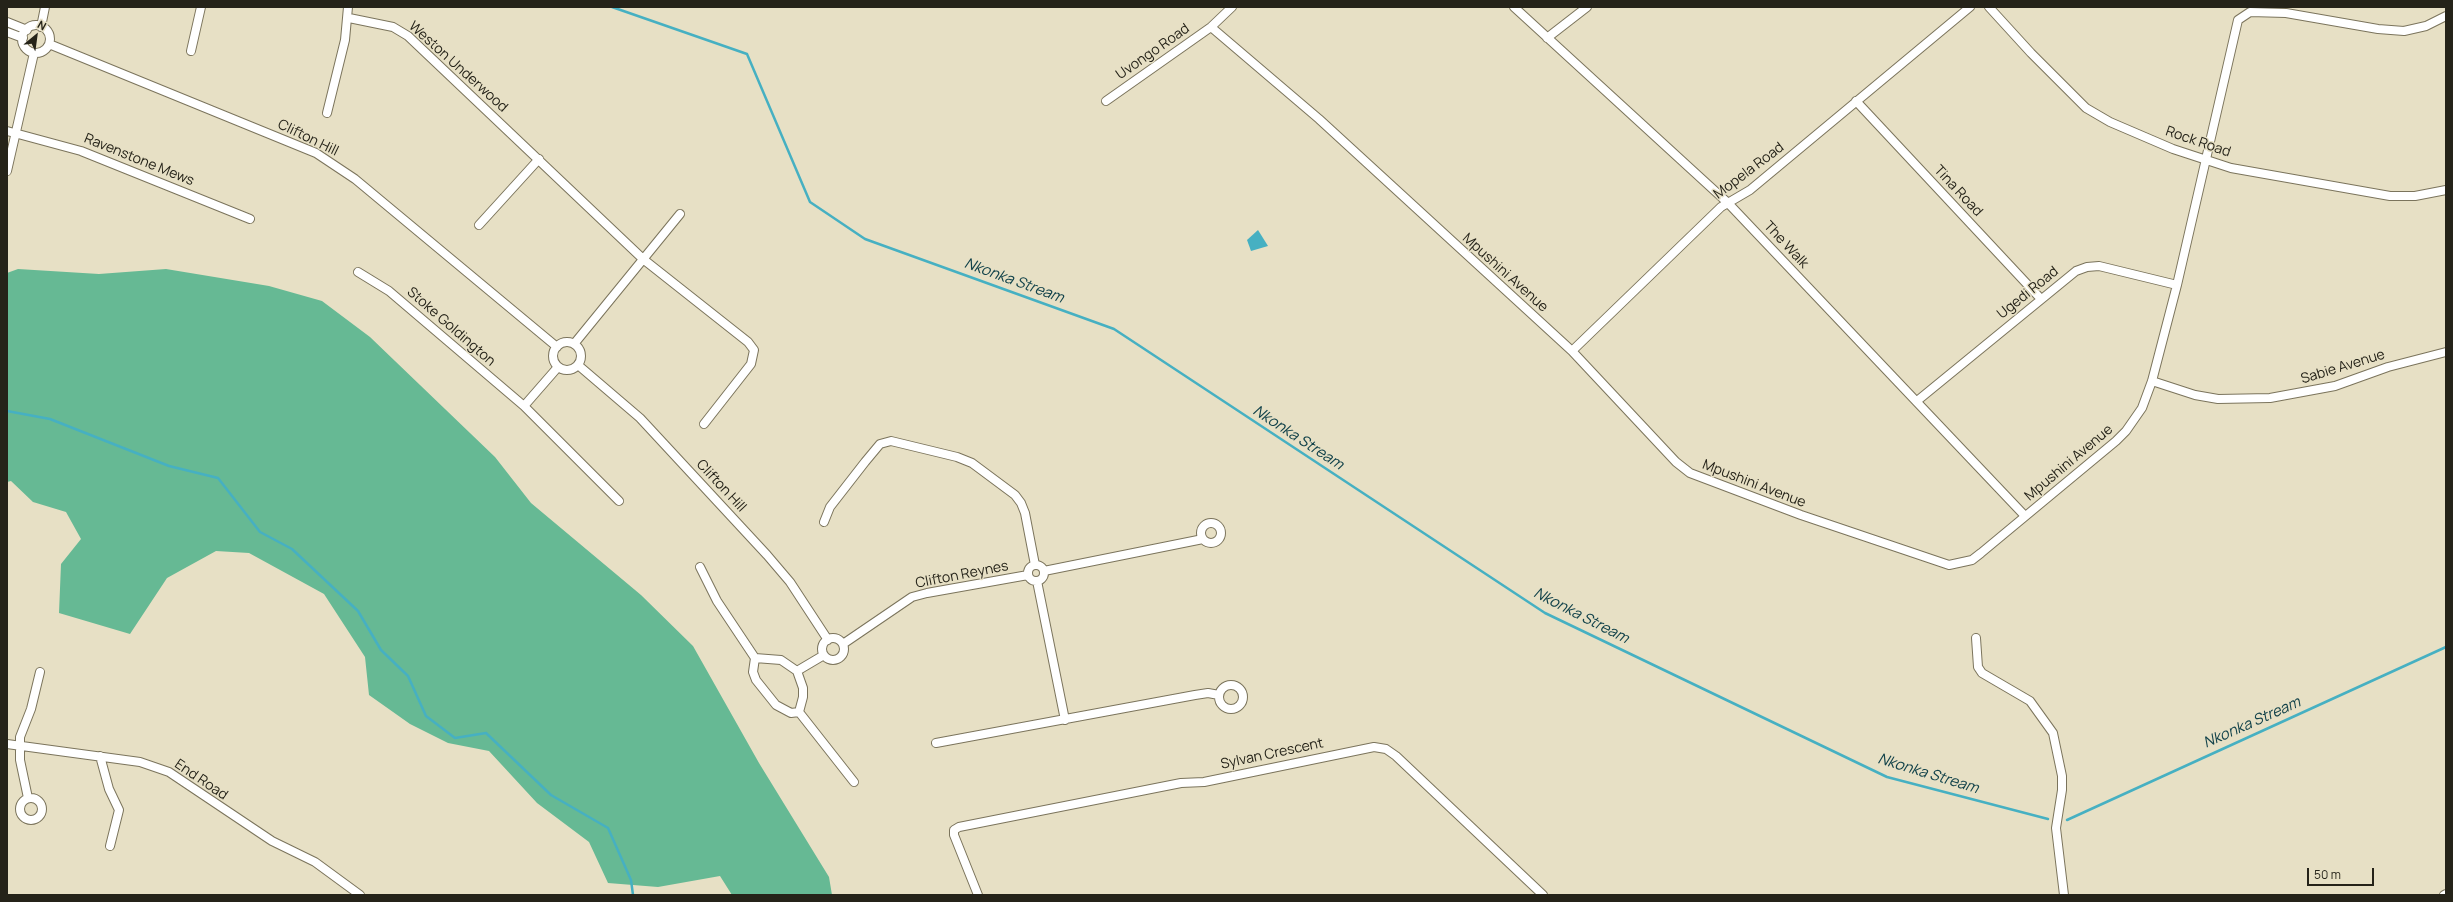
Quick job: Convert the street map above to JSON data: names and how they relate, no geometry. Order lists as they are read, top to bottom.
{
  "streets": {
    "street": [
      "Uvongo Road",
      "Weston Underwood",
      "Clifton Hill",
      "Rock Road",
      "Ravenstone Mews",
      "Mopela Road",
      "Tina Road",
      "The Walk",
      "Mpushini Avenue",
      "Ugedi Road",
      "Stoke Goldington",
      "Sabie Avenue",
      "Clifton Reynes",
      "Sylvan Crescent",
      "End Road"
    ]
  },
  "crossings": [
    ["Uvongo Road", "Mpushini Avenue"],
    ["Clifton Hill", "Clifton Reynes"],
    ["Rock Road", "Mpushini Avenue"],
    ["Mopela Road", "Tina Road"],
    ["Mopela Road", "The Walk"],
    ["Mopela Road", "Mpushini Avenue"],
    ["Tina Road", "Ugedi Road"],
    ["The Walk", "Mpushini Avenue"],
    ["The Walk", "Ugedi Road"],
    ["Mpushini Avenue", "Ugedi Road"],
    ["Mpushini Avenue", "Sabie Avenue"]
  ],
  "water": ["Nkonka Stream"],
  "scale_bar": "50 m",
  "north": "top right"
}
